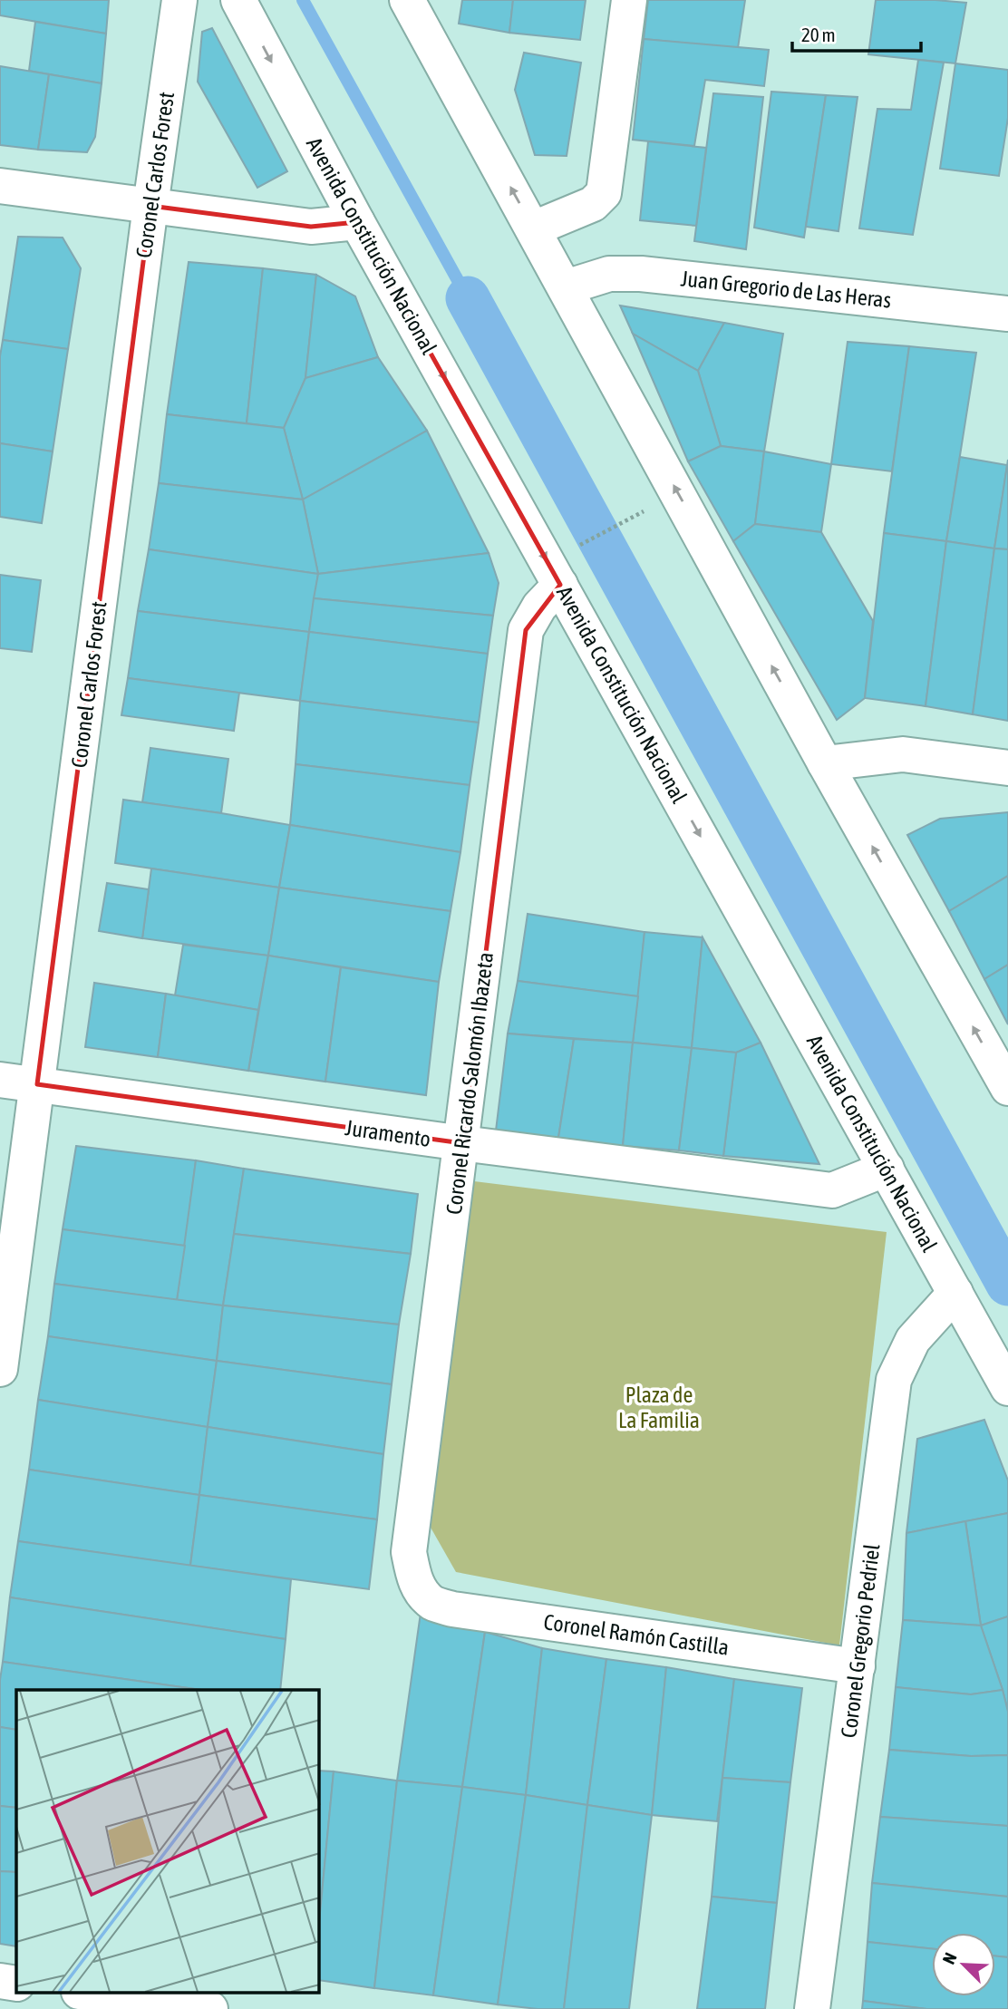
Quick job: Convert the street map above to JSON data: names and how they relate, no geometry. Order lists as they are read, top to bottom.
{
  "streets": {
    "street": [
      "Coronel Carlos Forest",
      "Avenida Constitución Nacional",
      "Juan Gregorio de Las Heras",
      "Coronel Ricardo Salomón Ibazeta",
      "Juramento",
      "Coronel Ramón Castilla",
      "Coronel Gregorio Pedriel"
    ]
  },
  "crossings": [
    ["Coronel Carlos Forest", "Juramento"],
    ["Avenida Constitución Nacional", "Coronel Ricardo Salomón Ibazeta"],
    ["Avenida Constitución Nacional", "Juramento"],
    ["Avenida Constitución Nacional", "Coronel Gregorio Pedriel"],
    ["Coronel Ricardo Salomón Ibazeta", "Juramento"],
    ["Coronel Ricardo Salomón Ibazeta", "Coronel Ramón Castilla"],
    ["Coronel Ramón Castilla", "Coronel Gregorio Pedriel"]
  ],
  "parks": ["Plaza de La Familia"],
  "scale_bar": "20 m",
  "north": "top left"
}
